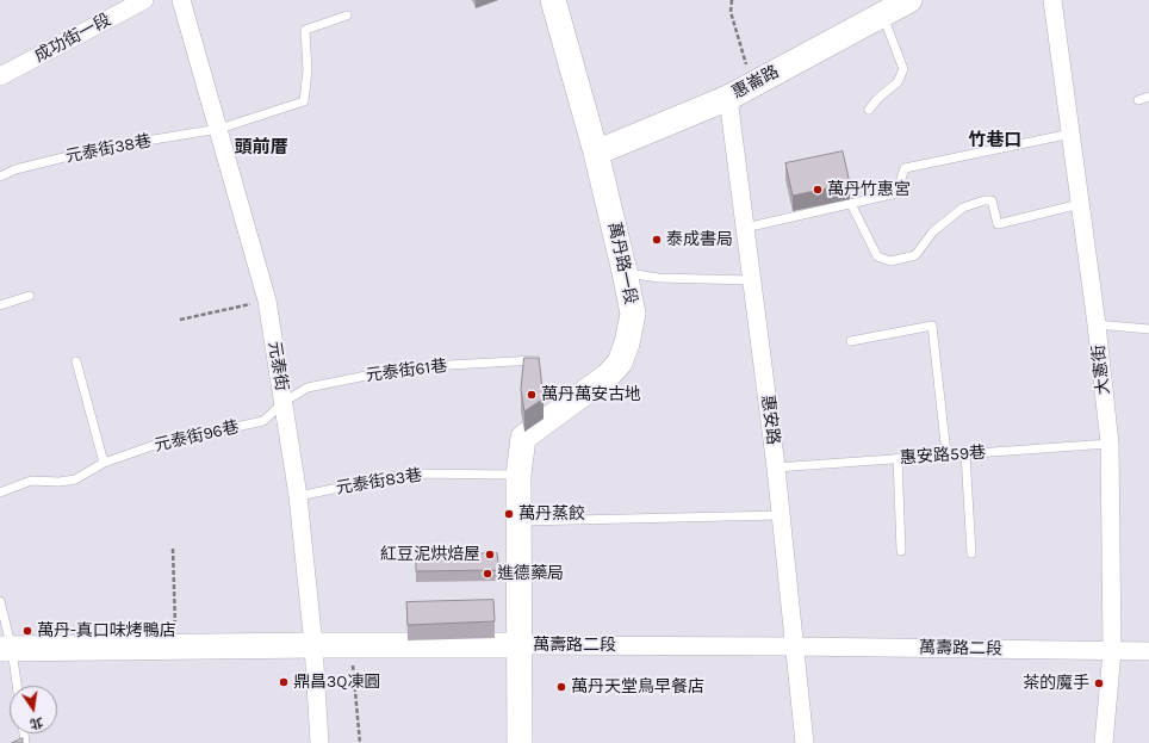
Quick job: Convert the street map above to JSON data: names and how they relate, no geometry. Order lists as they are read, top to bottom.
{
  "streets": {
    "street": [
      "成功街一段",
      "惠崙路",
      "萬丹路一段",
      "元泰街",
      "大憲街",
      "惠安路",
      "萬壽路二段"
    ],
    "lane": [
      "元泰街38巷",
      "元泰街61巷",
      "元泰街96巷",
      "惠安路59巷",
      "元泰街83巷"
    ]
  },
  "crossings": [
    ["惠崙路", "萬丹路一段"],
    ["惠崙路", "惠安路"],
    ["元泰街38巷", "元泰街"],
    ["萬丹路一段", "元泰街83巷"],
    ["萬丹路一段", "萬壽路二段"],
    ["元泰街", "元泰街61巷"],
    ["元泰街", "元泰街96巷"],
    ["元泰街", "元泰街83巷"],
    ["元泰街", "萬壽路二段"],
    ["大憲街", "惠安路59巷"],
    ["大憲街", "萬壽路二段"],
    ["元泰街61巷", "元泰街96巷"],
    ["惠安路", "惠安路59巷"],
    ["惠安路", "萬壽路二段"]
  ],
  "districts": ["竹巷口", "頭前厝"],
  "places": [
    "萬丹竹惠宮",
    "泰成書局",
    "萬丹萬安古地",
    "萬丹蒸餃",
    "紅豆泥烘焙屋",
    "進德藥局",
    "萬丹-真口味烤鴨店",
    "鼎昌3Q凍圓",
    "茶的魔手",
    "萬丹天堂鳥早餐店"
  ],
  "north": "bottom"
}
